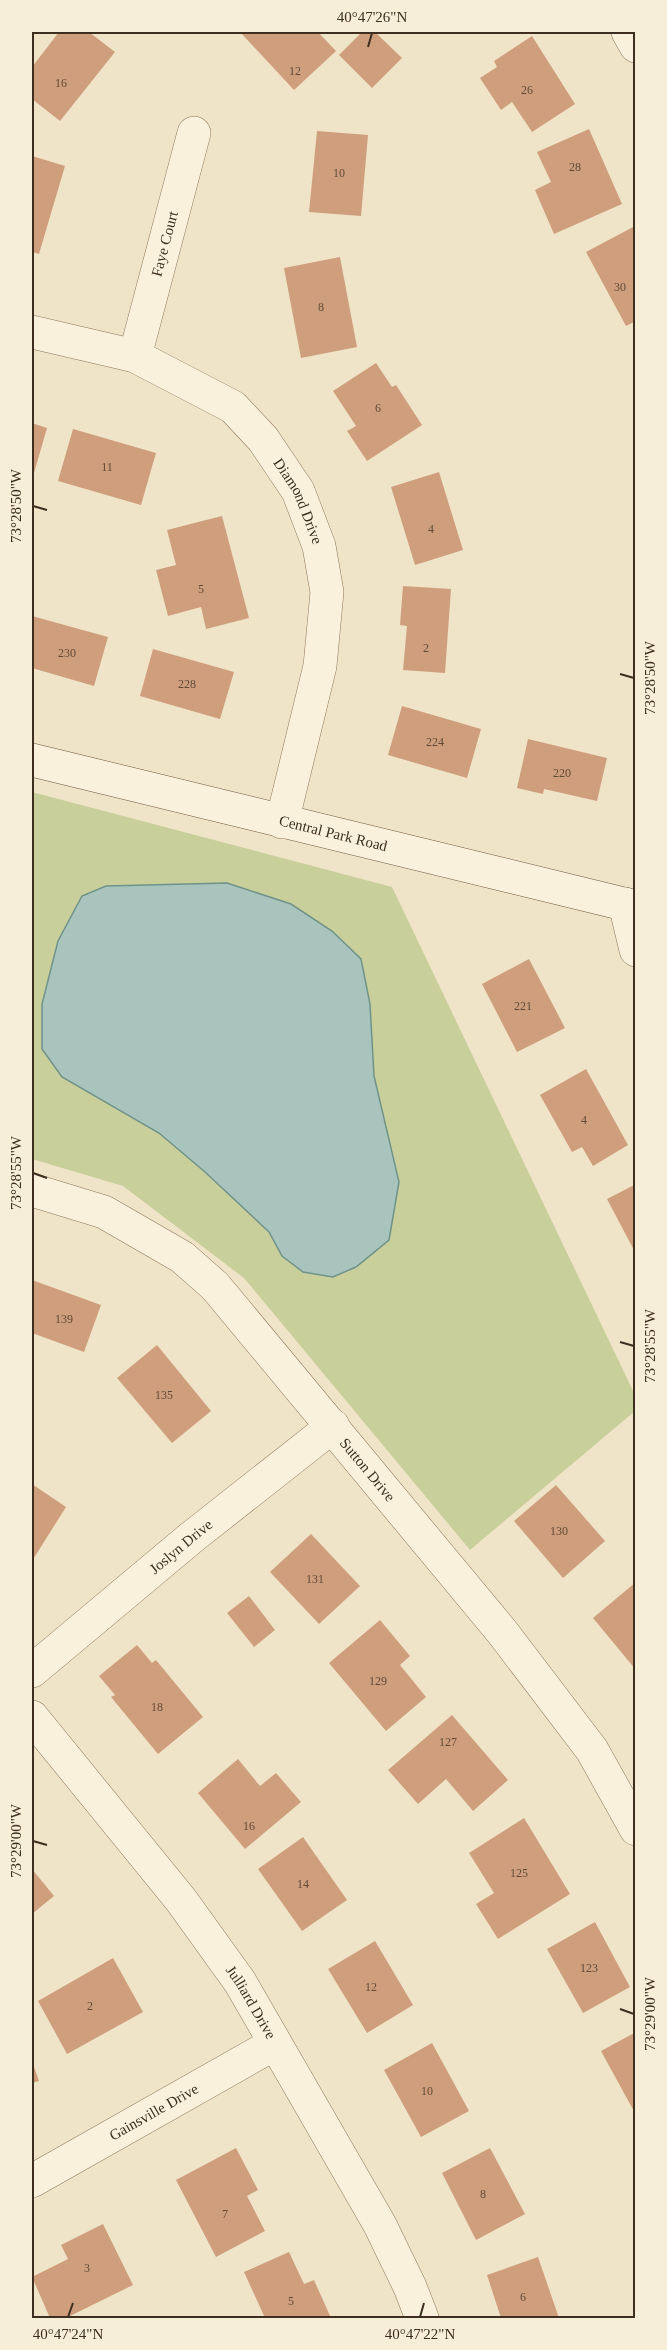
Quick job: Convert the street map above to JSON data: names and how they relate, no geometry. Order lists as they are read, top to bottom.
{
  "streets": {
    "street": [
      "Faye Court",
      "Diamond Drive",
      "Central Park Road",
      "Sutton Drive",
      "Joslyn Drive",
      "Julliard Drive",
      "Gainsville Drive"
    ]
  },
  "crossings": [
    ["Faye Court", "Diamond Drive"],
    ["Diamond Drive", "Central Park Road"],
    ["Sutton Drive", "Joslyn Drive"],
    ["Julliard Drive", "Gainsville Drive"]
  ],
  "house_numbers": [
    "12",
    "16",
    "26",
    "28",
    "10",
    "30",
    "8",
    "6",
    "11",
    "4",
    "5",
    "2",
    "230",
    "228",
    "224",
    "220",
    "221",
    "4",
    "139",
    "135",
    "130",
    "131",
    "129",
    "18",
    "127",
    "16",
    "125",
    "14",
    "123",
    "12",
    "2",
    "10",
    "8",
    "7",
    "3",
    "6",
    "5"
  ],
  "coordinates": [
    "40°47'26\"N",
    "73°28'50\"W",
    "73°28'55\"W",
    "73°29'00\"W",
    "40°47'24\"N",
    "40°47'22\"N"
  ]
}
